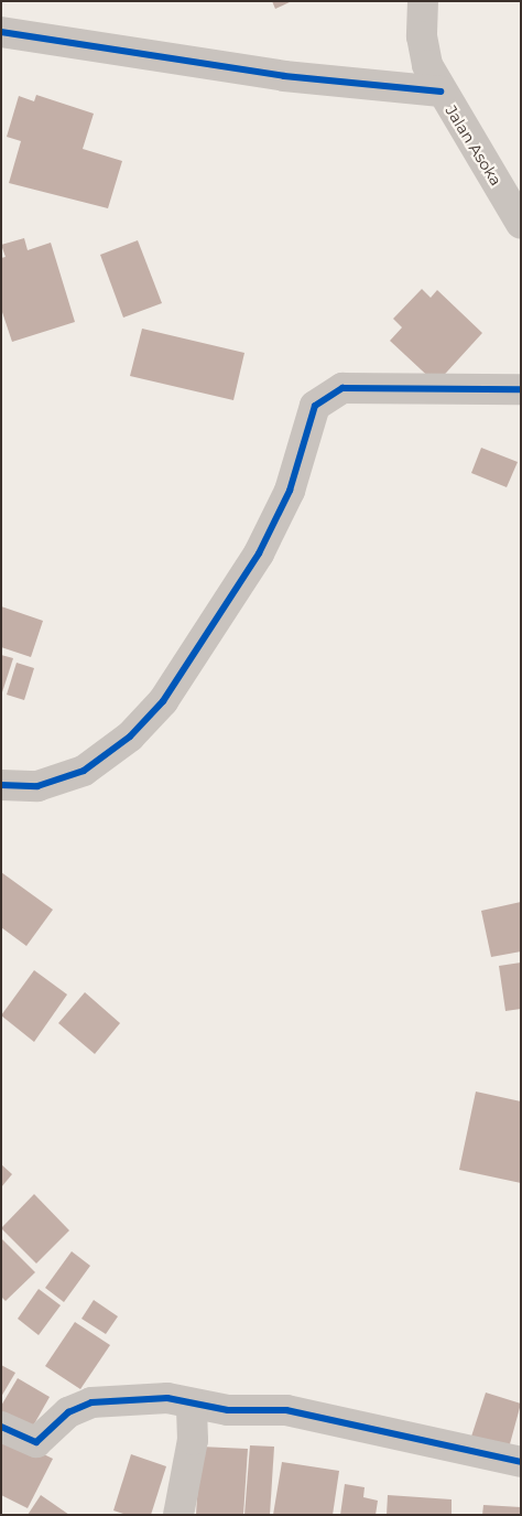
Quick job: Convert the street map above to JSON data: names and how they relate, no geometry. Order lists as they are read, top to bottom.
{
  "streets": {
    "street": ["Jalan Asoka"]
  }
}
